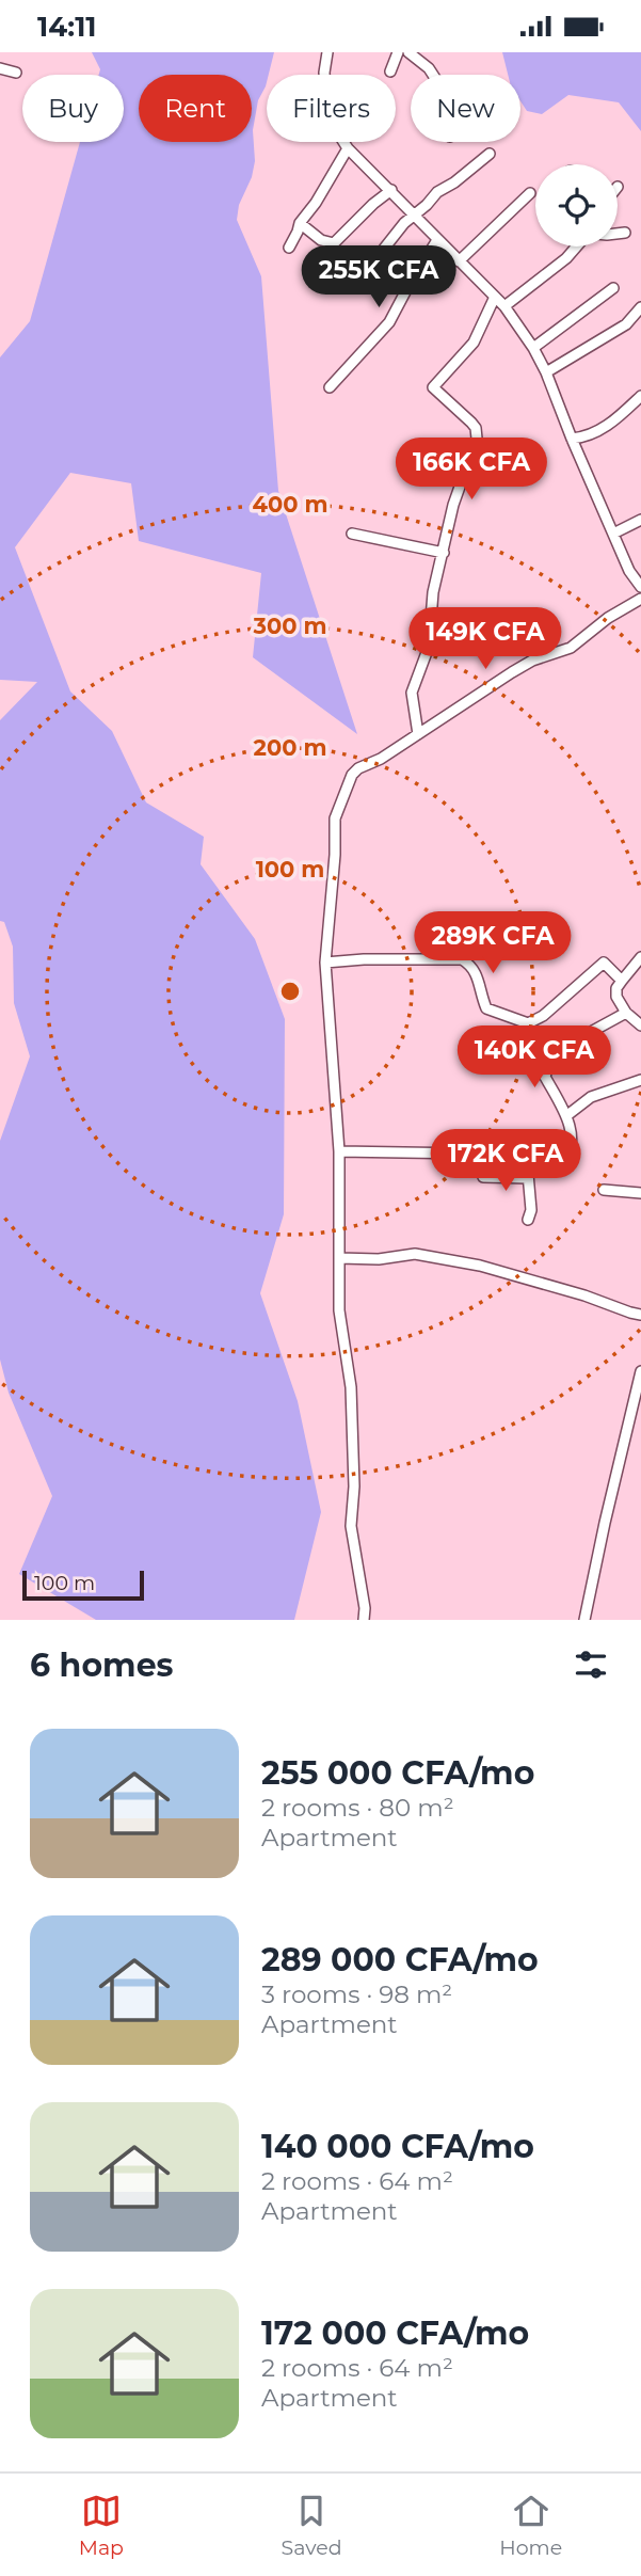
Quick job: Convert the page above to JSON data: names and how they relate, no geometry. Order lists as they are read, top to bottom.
{
  "scale_bar": "100 m",
  "page": {
    "status": "14:11",
    "chip": [
      "Buy",
      "Rent",
      "Filters",
      "New"
    ],
    "price": [
      "255K CFA",
      "166K CFA",
      "149K CFA",
      "289K CFA",
      "140K CFA",
      "172K CFA"
    ],
    "scale": "100 m",
    "heading": "6 homes",
    "list": [
      {
        "name": "255 000 CFA/mo",
        "note": "2 rooms · 80 m² · Apartment"
      },
      {
        "name": "289 000 CFA/mo",
        "note": "3 rooms · 98 m² · Apartment"
      },
      {
        "name": "140 000 CFA/mo",
        "note": "2 rooms · 64 m² · Apartment"
      },
      {
        "name": "172 000 CFA/mo",
        "note": "2 rooms · 64 m² · Apartment"
      }
    ],
    "tabs": ["Map", "Saved", "Home"]
  },
  "rings": [
    "400 m",
    "300 m",
    "200 m",
    "100 m"
  ]
}
